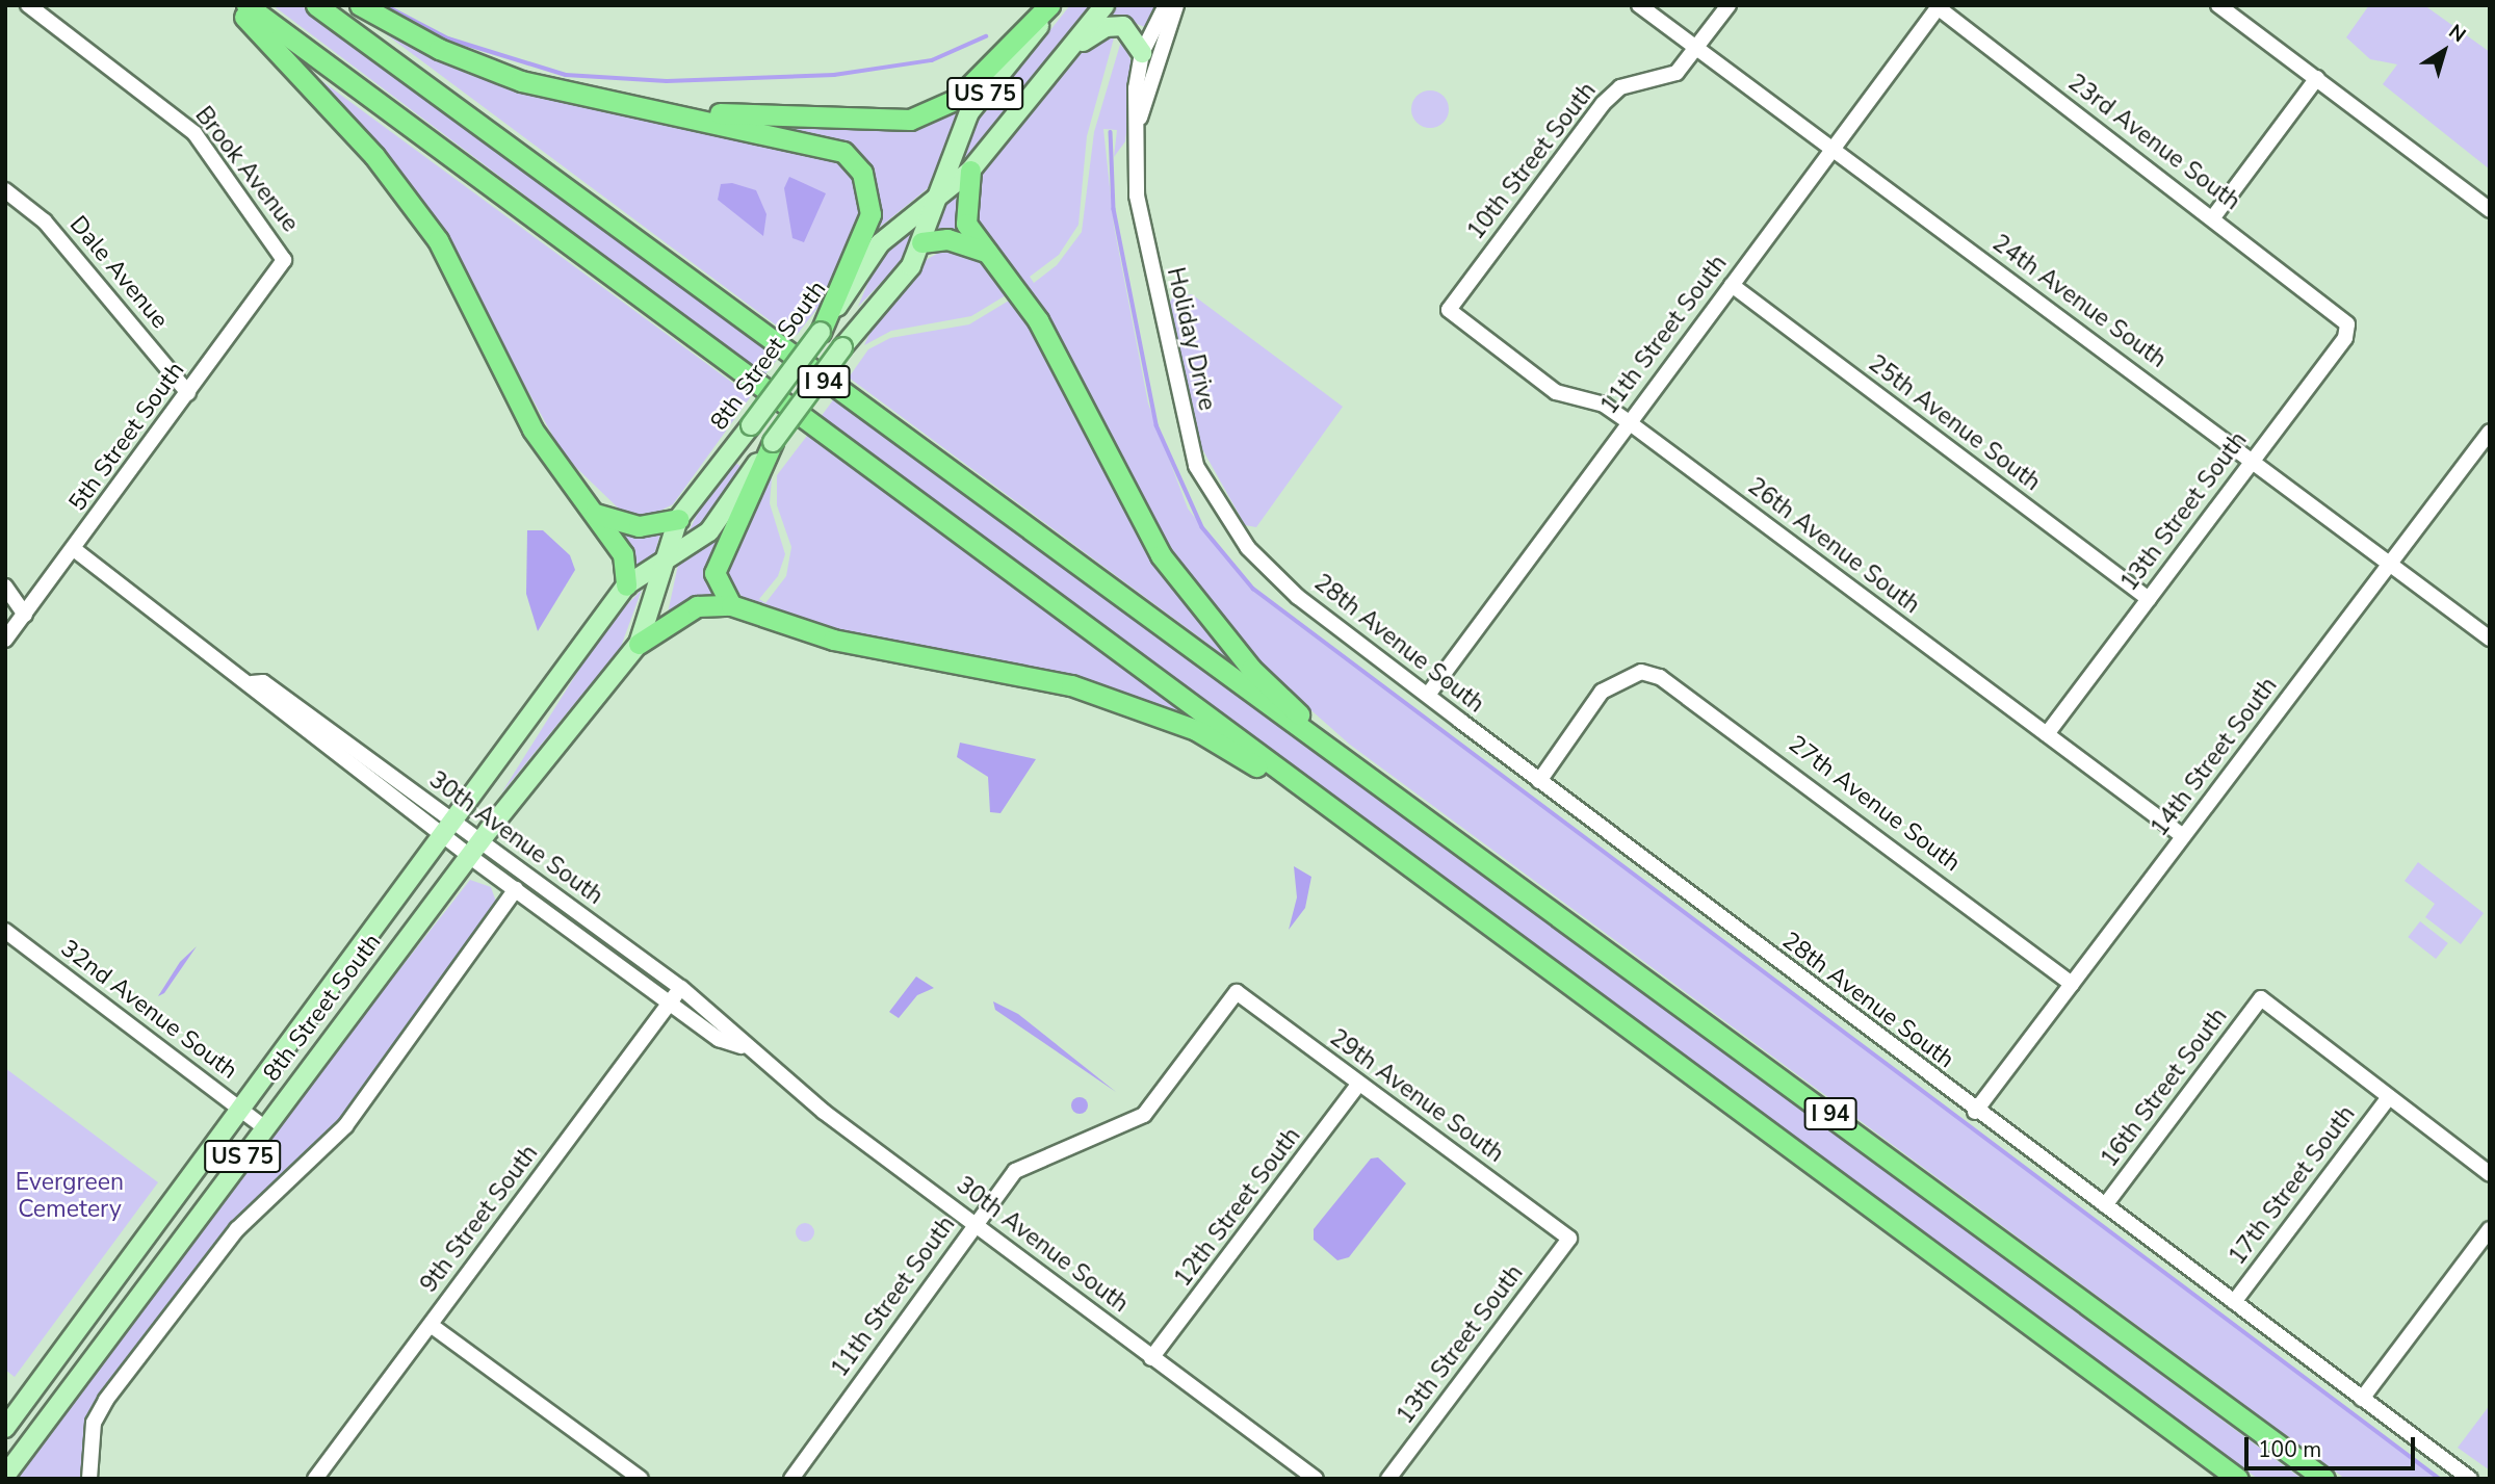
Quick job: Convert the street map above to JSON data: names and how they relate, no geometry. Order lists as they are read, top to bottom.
{
  "streets": {
    "highway": ["I 94"],
    "main road": ["US 75", "8th Street South"],
    "street": [
      "23rd Avenue South",
      "10th Street South",
      "Brook Avenue",
      "Dale Avenue",
      "24th Avenue South",
      "11th Street South",
      "Holiday Drive",
      "25th Avenue South",
      "5th Street South",
      "13th Street South",
      "26th Avenue South",
      "28th Avenue South",
      "14th Street South",
      "27th Avenue South",
      "30th Avenue South",
      "32nd Avenue South",
      "16th Street South",
      "29th Avenue South",
      "17th Street South",
      "12th Street South",
      "9th Street South"
    ]
  },
  "crossings": [
    ["23rd Avenue South", "11th Street South"],
    ["23rd Avenue South", "13th Street South"],
    ["10th Street South", "24th Avenue South"],
    ["10th Street South", "26th Avenue South"],
    ["Brook Avenue", "5th Street South"],
    ["Dale Avenue", "5th Street South"],
    ["24th Avenue South", "11th Street South"],
    ["24th Avenue South", "13th Street South"],
    ["24th Avenue South", "14th Street South"],
    ["11th Street South", "25th Avenue South"],
    ["11th Street South", "26th Avenue South"],
    ["11th Street South", "28th Avenue South"],
    ["11th Street South", "30th Avenue South"],
    ["11th Street South", "29th Avenue South"],
    ["Holiday Drive", "28th Avenue South"],
    ["8th Street South", "30th Avenue South"],
    ["8th Street South", "32nd Avenue South"],
    ["25th Avenue South", "13th Street South"],
    ["5th Street South", "30th Avenue South"],
    ["13th Street South", "26th Avenue South"],
    ["13th Street South", "29th Avenue South"],
    ["26th Avenue South", "14th Street South"],
    ["28th Avenue South", "14th Street South"],
    ["28th Avenue South", "27th Avenue South"],
    ["28th Avenue South", "16th Street South"],
    ["28th Avenue South", "17th Street South"],
    ["14th Street South", "27th Avenue South"],
    ["30th Avenue South", "12th Street South"],
    ["30th Avenue South", "9th Street South"],
    ["16th Street South", "17th Street South"],
    ["29th Avenue South", "12th Street South"]
  ],
  "parks": ["Evergreen Cemetery"],
  "scale_bar": "100 m",
  "north": "top right"
}
